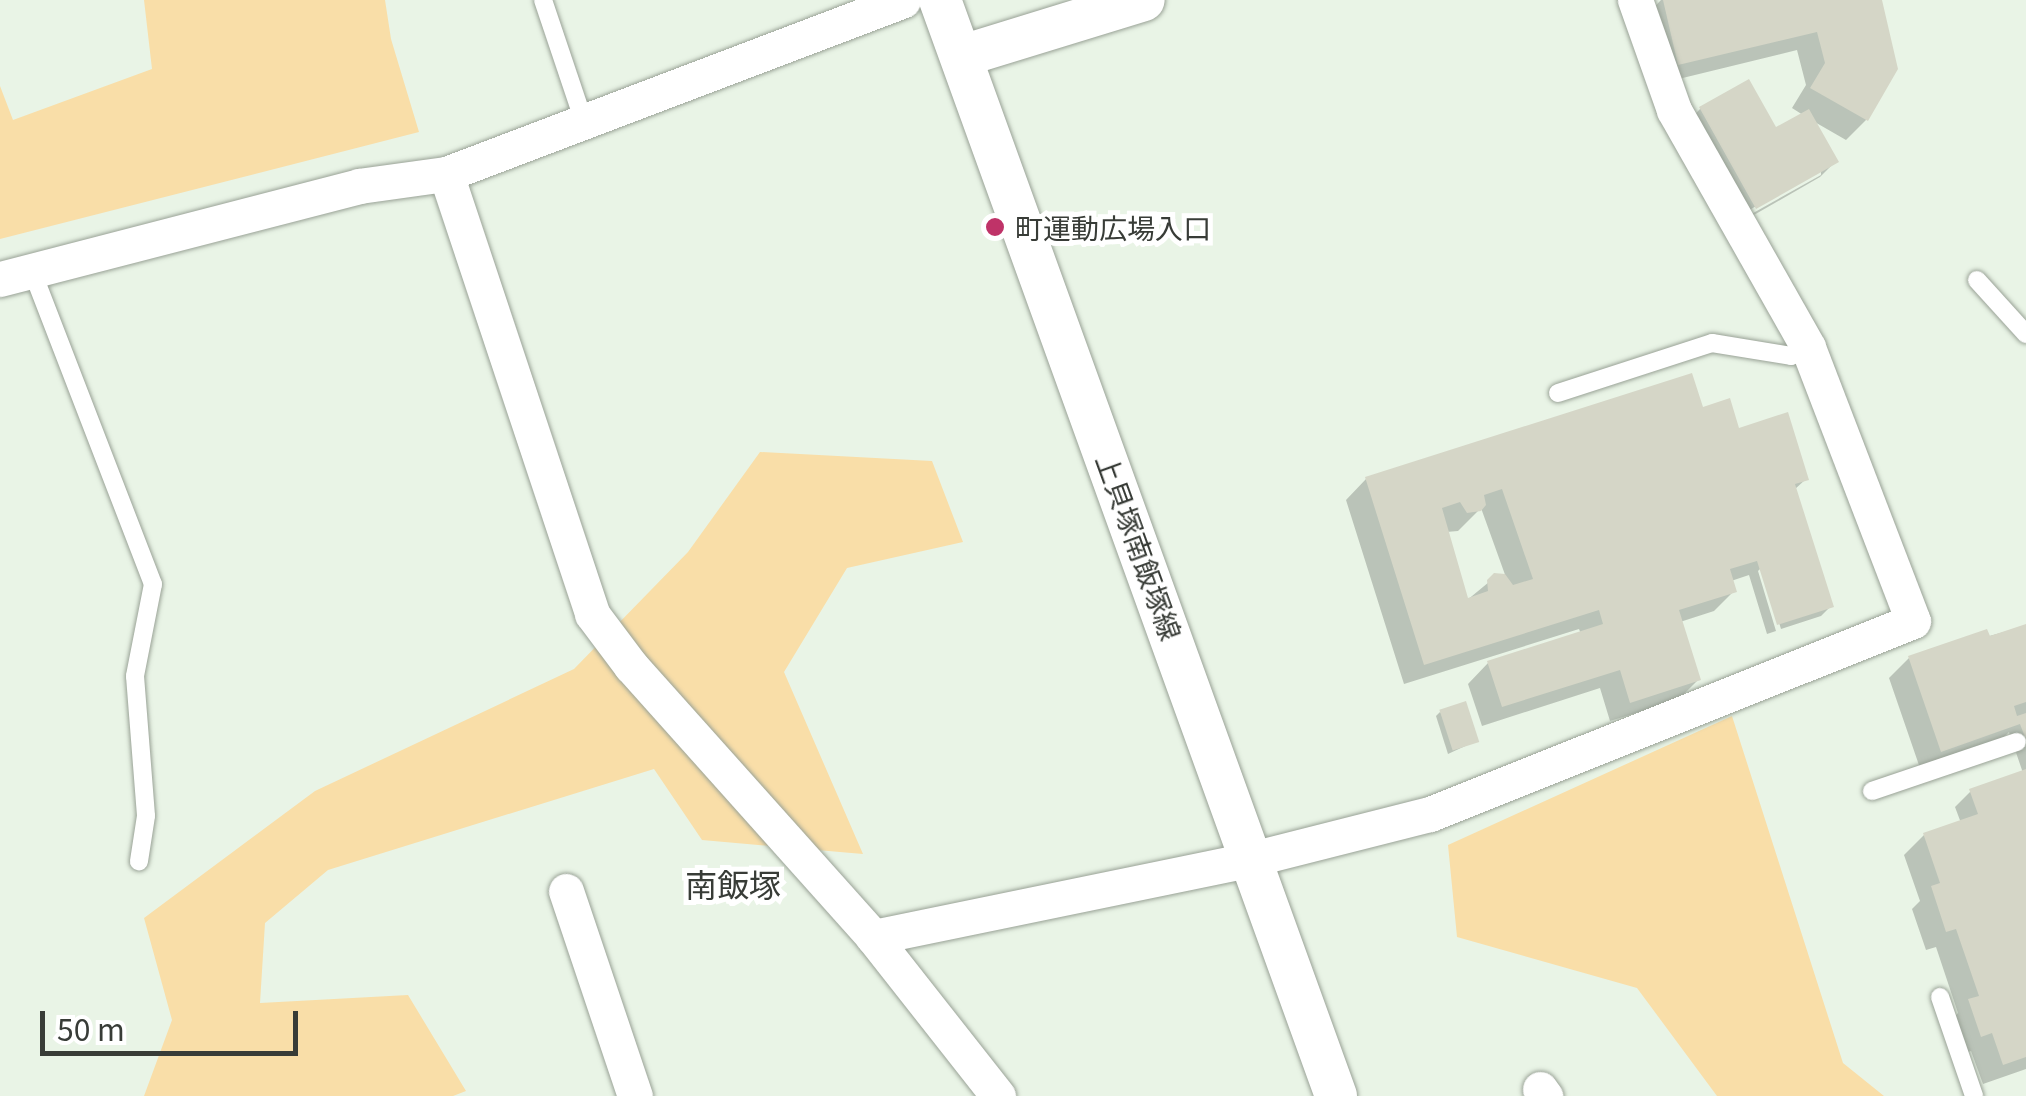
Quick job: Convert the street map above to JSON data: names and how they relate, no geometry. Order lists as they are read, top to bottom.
{
  "streets": {
    "street": ["上貝塚南飯塚線"]
  },
  "districts": ["南飯塚"],
  "places": ["町運動広場入口"],
  "scale_bar": "50 m"
}
